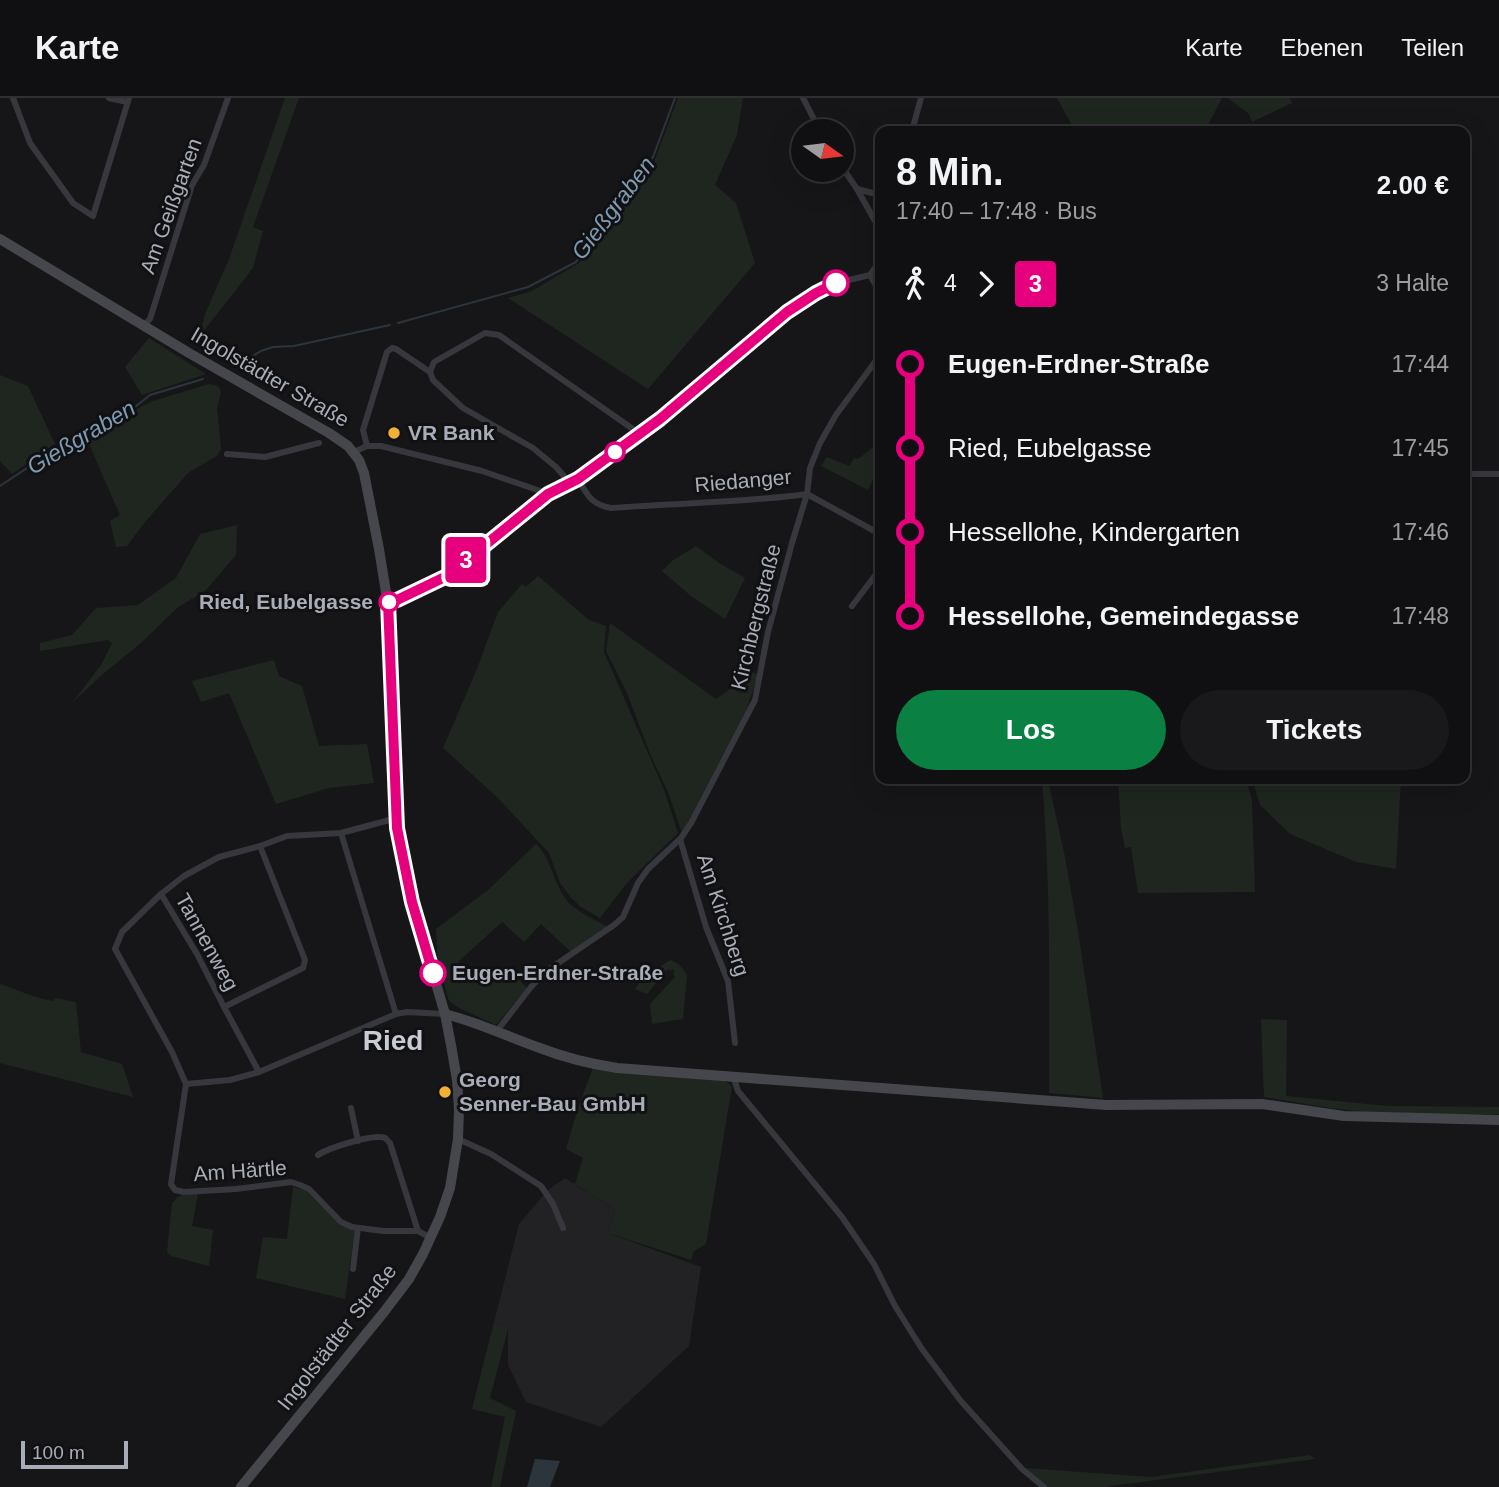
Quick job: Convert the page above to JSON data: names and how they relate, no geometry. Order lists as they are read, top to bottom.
{
  "streets": {
    "main road": ["Ingolstädter Straße"],
    "street": [
      "Am Geißgarten",
      "Riedanger",
      "Kirchbergstraße",
      "Am Kirchberg",
      "Tannenweg",
      "Am Härtle"
    ]
  },
  "crossings": [
    ["Am Geißgarten", "Ingolstädter Straße"],
    ["Ingolstädter Straße", "Am Härtle"],
    ["Riedanger", "Kirchbergstraße"],
    ["Kirchbergstraße", "Am Kirchberg"]
  ],
  "districts": ["Ried"],
  "water": ["Gießgraben"],
  "places": [
    "VR Bank",
    "Ried, Eubelgasse",
    "Eugen-Erdner-Straße",
    "Georg Senner-Bau GmbH"
  ],
  "lines": ["bus line 3"],
  "scale_bar": "100 m",
  "north": "right",
  "page": {
    "header": "Karte",
    "nav": ["Karte", "Ebenen", "Teilen"],
    "on_map": "3",
    "heading": ["8 Min.", "17:40 – 17:48 · Bus", "2.00 €"],
    "legs": ["4", "3", "3 Halte"],
    "list": [
      {
        "name": "Eugen-Erdner-Straße",
        "value": "17:44"
      },
      {
        "name": "Ried, Eubelgasse",
        "value": "17:45"
      },
      {
        "name": "Hessellohe, Kindergarten",
        "value": "17:46"
      },
      {
        "name": "Hessellohe, Gemeindegasse",
        "value": "17:48"
      }
    ],
    "buttons": ["Los", "Tickets"],
    "scale": "100 m"
  }
}
